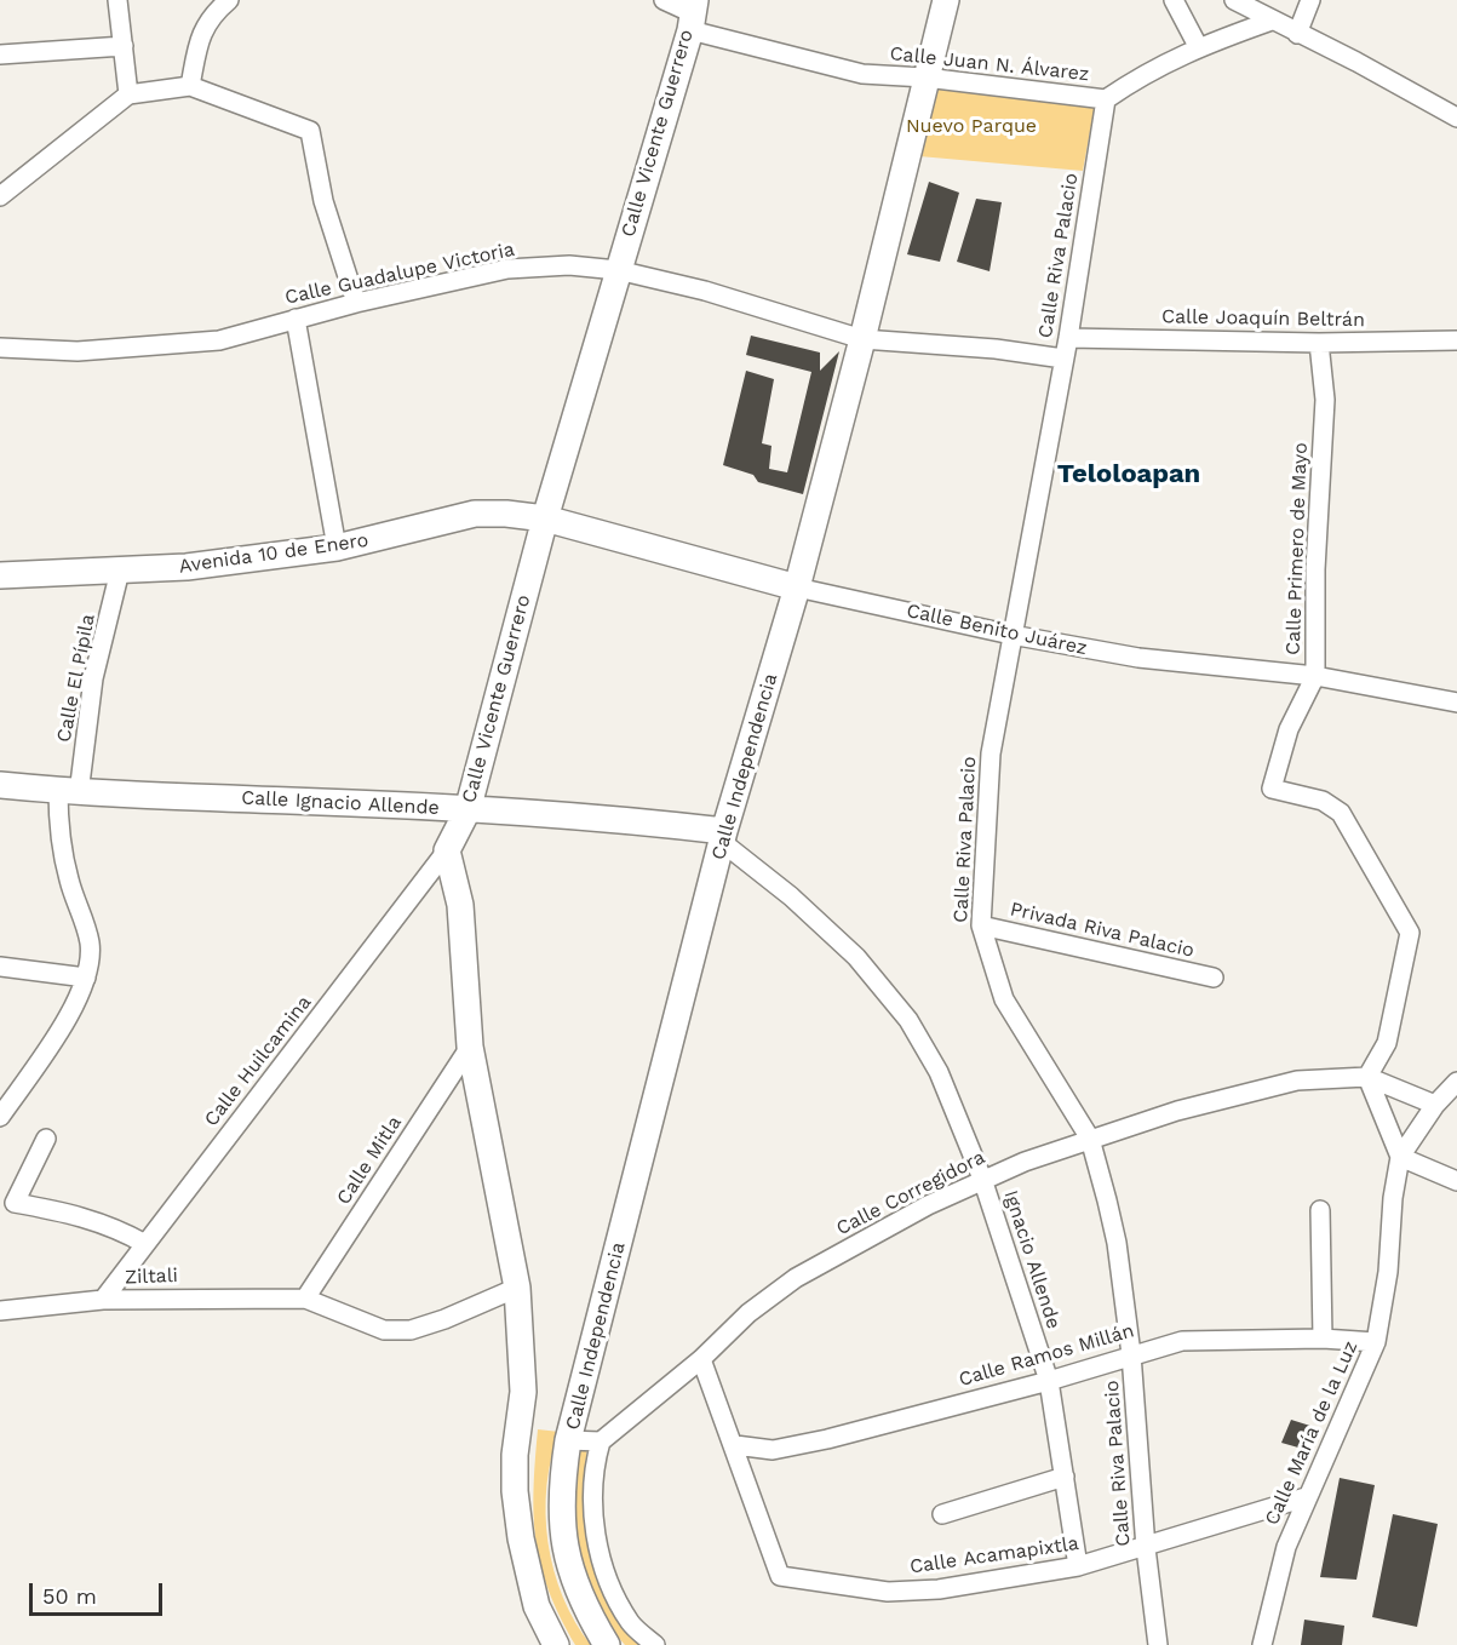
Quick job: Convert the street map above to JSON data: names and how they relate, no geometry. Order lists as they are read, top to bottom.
{
  "streets": {
    "main road": [
      "Calle Vicente Guerrero",
      "Avenida 10 de Enero",
      "Calle Benito Juárez",
      "Calle Independencia",
      "Calle Ignacio Allende"
    ],
    "street": [
      "Calle Juan N. Álvarez",
      "Calle Riva Palacio",
      "Calle Guadalupe Victoria",
      "Calle Joaquín Beltrán",
      "Calle Primero de Mayo",
      "Calle El Pípila",
      "Privada Riva Palacio",
      "Calle Huilcamina",
      "Calle Mitla",
      "Calle Corregidora",
      "Ignacio Allende",
      "Ziltali",
      "Calle Ramos Millán",
      "Calle María de la Luz",
      "Calle Acamapixtla"
    ]
  },
  "crossings": [
    ["Calle Juan N. Álvarez", "Calle Vicente Guerrero"],
    ["Calle Juan N. Álvarez", "Calle Riva Palacio"],
    ["Calle Juan N. Álvarez", "Calle Independencia"],
    ["Calle Vicente Guerrero", "Calle Guadalupe Victoria"],
    ["Calle Vicente Guerrero", "Avenida 10 de Enero"],
    ["Calle Vicente Guerrero", "Calle Benito Juárez"],
    ["Calle Vicente Guerrero", "Calle Ignacio Allende"],
    ["Calle Vicente Guerrero", "Calle Huilcamina"],
    ["Calle Riva Palacio", "Calle Guadalupe Victoria"],
    ["Calle Riva Palacio", "Calle Joaquín Beltrán"],
    ["Calle Riva Palacio", "Calle Benito Juárez"],
    ["Calle Riva Palacio", "Privada Riva Palacio"],
    ["Calle Riva Palacio", "Calle Corregidora"],
    ["Calle Riva Palacio", "Calle Ramos Millán"],
    ["Calle Riva Palacio", "Calle Acamapixtla"],
    ["Calle Guadalupe Victoria", "Calle Independencia"],
    ["Calle Joaquín Beltrán", "Calle Primero de Mayo"],
    ["Calle Primero de Mayo", "Calle Benito Juárez"],
    ["Calle Primero de Mayo", "Calle Corregidora"],
    ["Avenida 10 de Enero", "Calle Benito Juárez"],
    ["Avenida 10 de Enero", "Calle El Pípila"],
    ["Calle Benito Juárez", "Calle Independencia"],
    ["Calle El Pípila", "Calle Ignacio Allende"],
    ["Calle Independencia", "Calle Ignacio Allende"],
    ["Calle Independencia", "Ignacio Allende"],
    ["Calle Ignacio Allende", "Ignacio Allende"],
    ["Calle Huilcamina", "Ziltali"],
    ["Calle Mitla", "Ziltali"],
    ["Calle Corregidora", "Ignacio Allende"],
    ["Calle Corregidora", "Calle Acamapixtla"],
    ["Ignacio Allende", "Calle Ramos Millán"],
    ["Ignacio Allende", "Calle Acamapixtla"],
    ["Calle Ramos Millán", "Calle María de la Luz"],
    ["Calle Ramos Millán", "Calle Acamapixtla"],
    ["Calle María de la Luz", "Calle Acamapixtla"]
  ],
  "districts": ["Teloloapan"],
  "parks": ["Nuevo Parque"],
  "scale_bar": "50 m"
}
